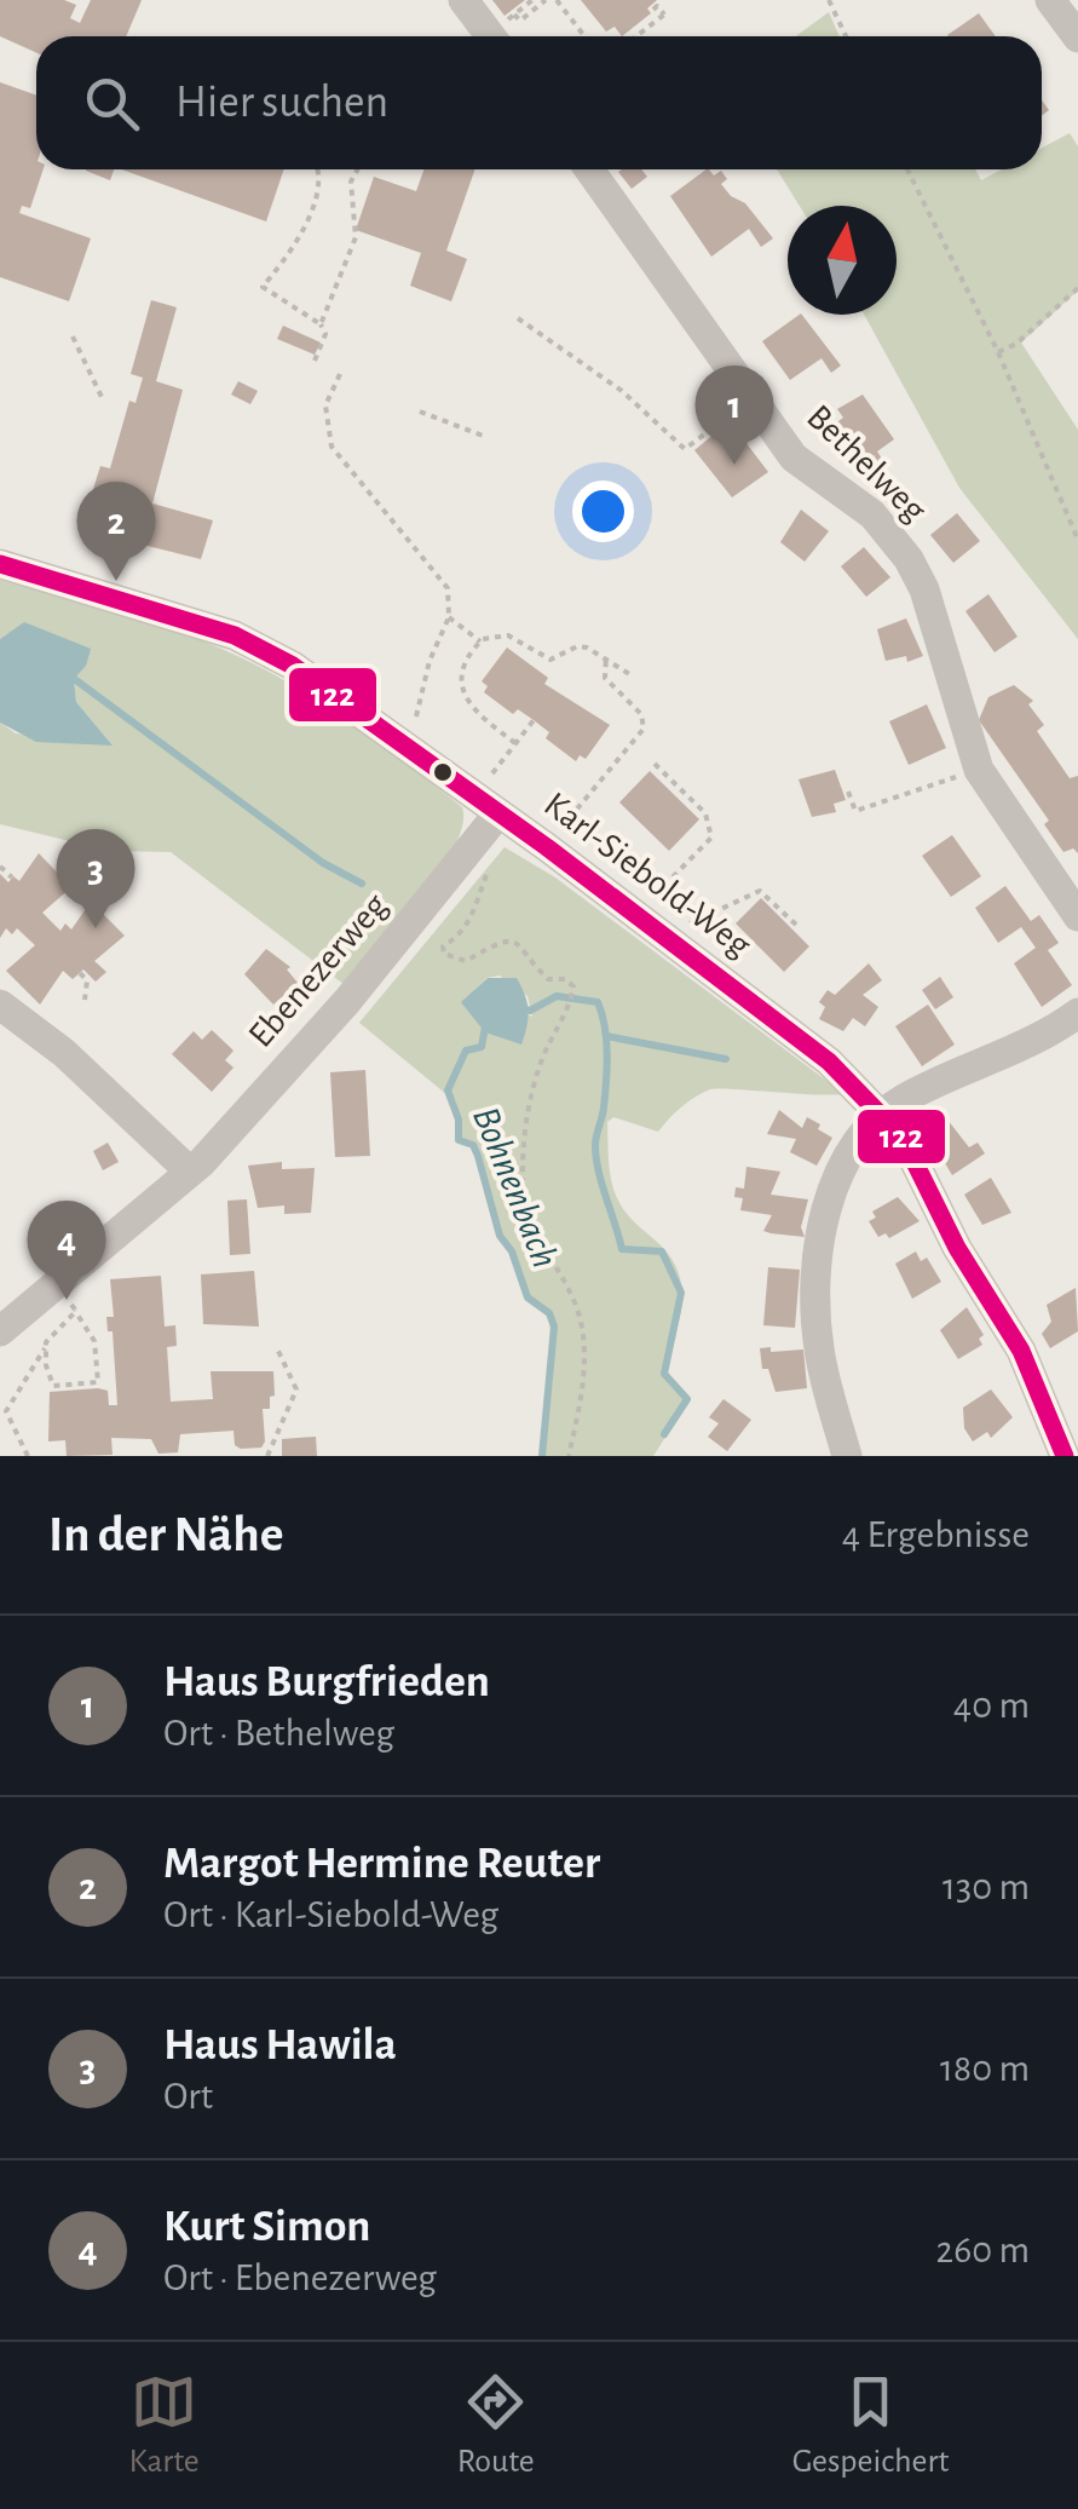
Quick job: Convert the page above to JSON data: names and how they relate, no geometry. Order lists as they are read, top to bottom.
{
  "streets": {
    "street": ["Bethelweg", "Karl-Siebold-Weg", "Ebenezerweg"]
  },
  "crossings": [
    ["Karl-Siebold-Weg", "Ebenezerweg"]
  ],
  "water": ["Bohnenbach"],
  "lines": ["transit line 122"],
  "north": "top",
  "page": {
    "search": "Hier suchen",
    "pins": [
      "1",
      "2",
      "3",
      "4"
    ],
    "heading": ["In der Nähe", "4 Ergebnisse"],
    "list": [
      {
        "mark": "1",
        "name": "Haus Burgfrieden",
        "note": "Ort · Bethelweg",
        "value": "40 m"
      },
      {
        "mark": "2",
        "name": "Margot Hermine Reuter",
        "note": "Ort · Karl-Siebold-Weg",
        "value": "130 m"
      },
      {
        "mark": "3",
        "name": "Haus Hawila",
        "note": "Ort",
        "value": "180 m"
      },
      {
        "mark": "4",
        "name": "Kurt Simon",
        "note": "Ort · Ebenezerweg",
        "value": "260 m"
      }
    ],
    "nav": ["Karte", "Route", "Gespeichert"]
  }
}
